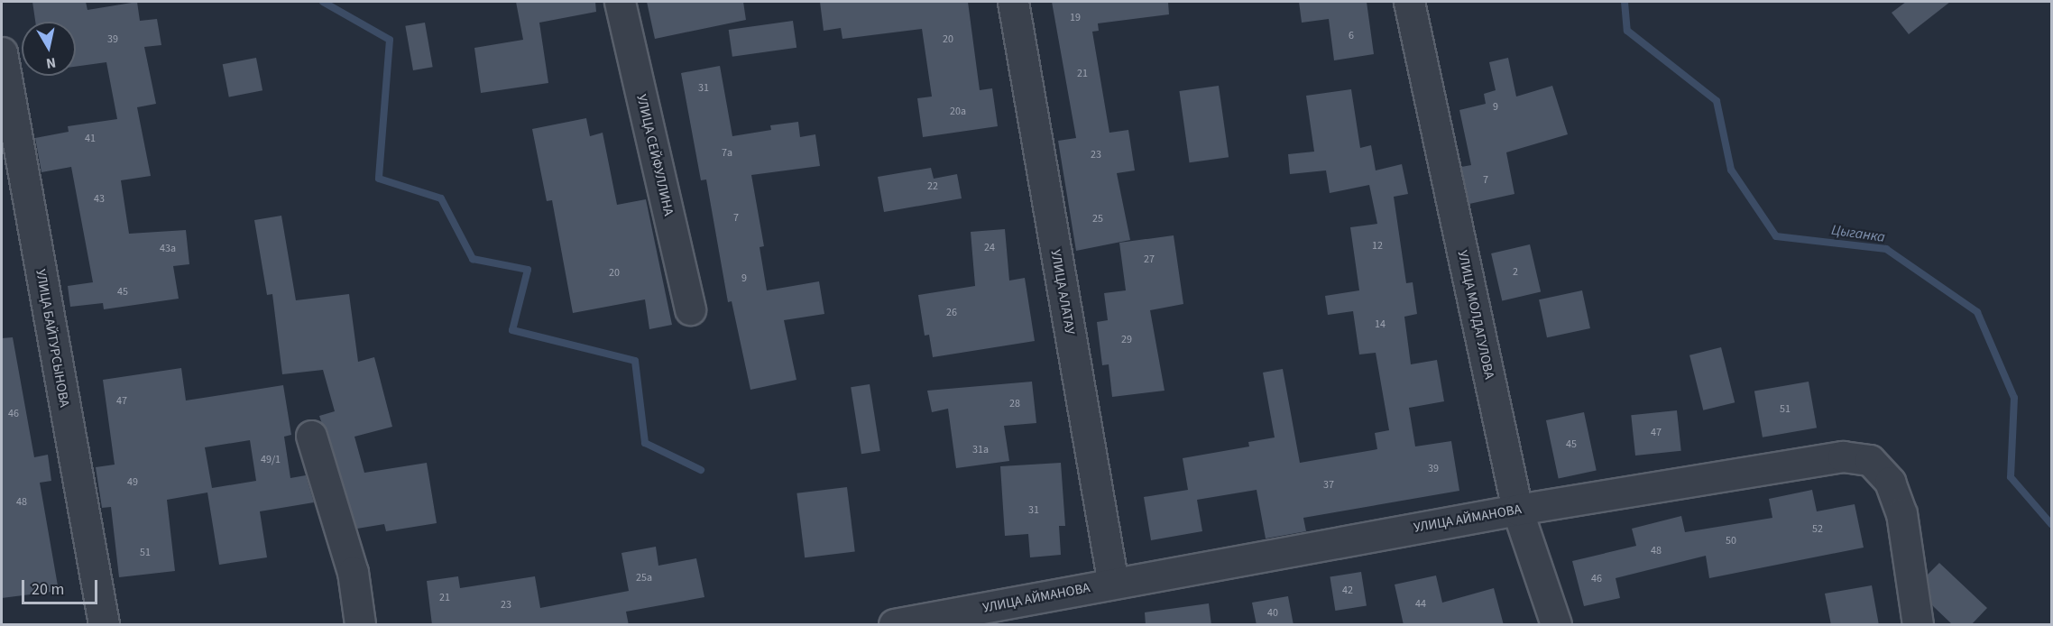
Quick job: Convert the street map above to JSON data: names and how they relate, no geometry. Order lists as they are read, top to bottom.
{
  "streets": {
    "street": [
      "УЛИЦА СЕЙФУЛЛИНА",
      "УЛИЦА АЛАТАУ",
      "УЛИЦА МОЛДАГУЛОВА",
      "УЛИЦА БАЙТУРСЫНОВА",
      "УЛИЦА АЙМАНОВА"
    ]
  },
  "crossings": [
    ["УЛИЦА АЛАТАУ", "УЛИЦА АЙМАНОВА"],
    ["УЛИЦА МОЛДАГУЛОВА", "УЛИЦА АЙМАНОВА"]
  ],
  "water": ["Цыганка"],
  "house_numbers": [
    "19",
    "6",
    "39",
    "20",
    "21",
    "31",
    "9",
    "20а",
    "41",
    "7а",
    "23",
    "7",
    "22",
    "43",
    "7",
    "25",
    "12",
    "24",
    "43а",
    "27",
    "2",
    "20",
    "9",
    "45",
    "26",
    "14",
    "29",
    "47",
    "28",
    "51",
    "46",
    "47",
    "45",
    "31а",
    "49/1",
    "39",
    "49",
    "37",
    "48",
    "31",
    "52",
    "50",
    "48",
    "51",
    "25а",
    "46",
    "42",
    "21",
    "44",
    "23",
    "40"
  ],
  "scale_bar": "20 m",
  "north": "bottom"
}
